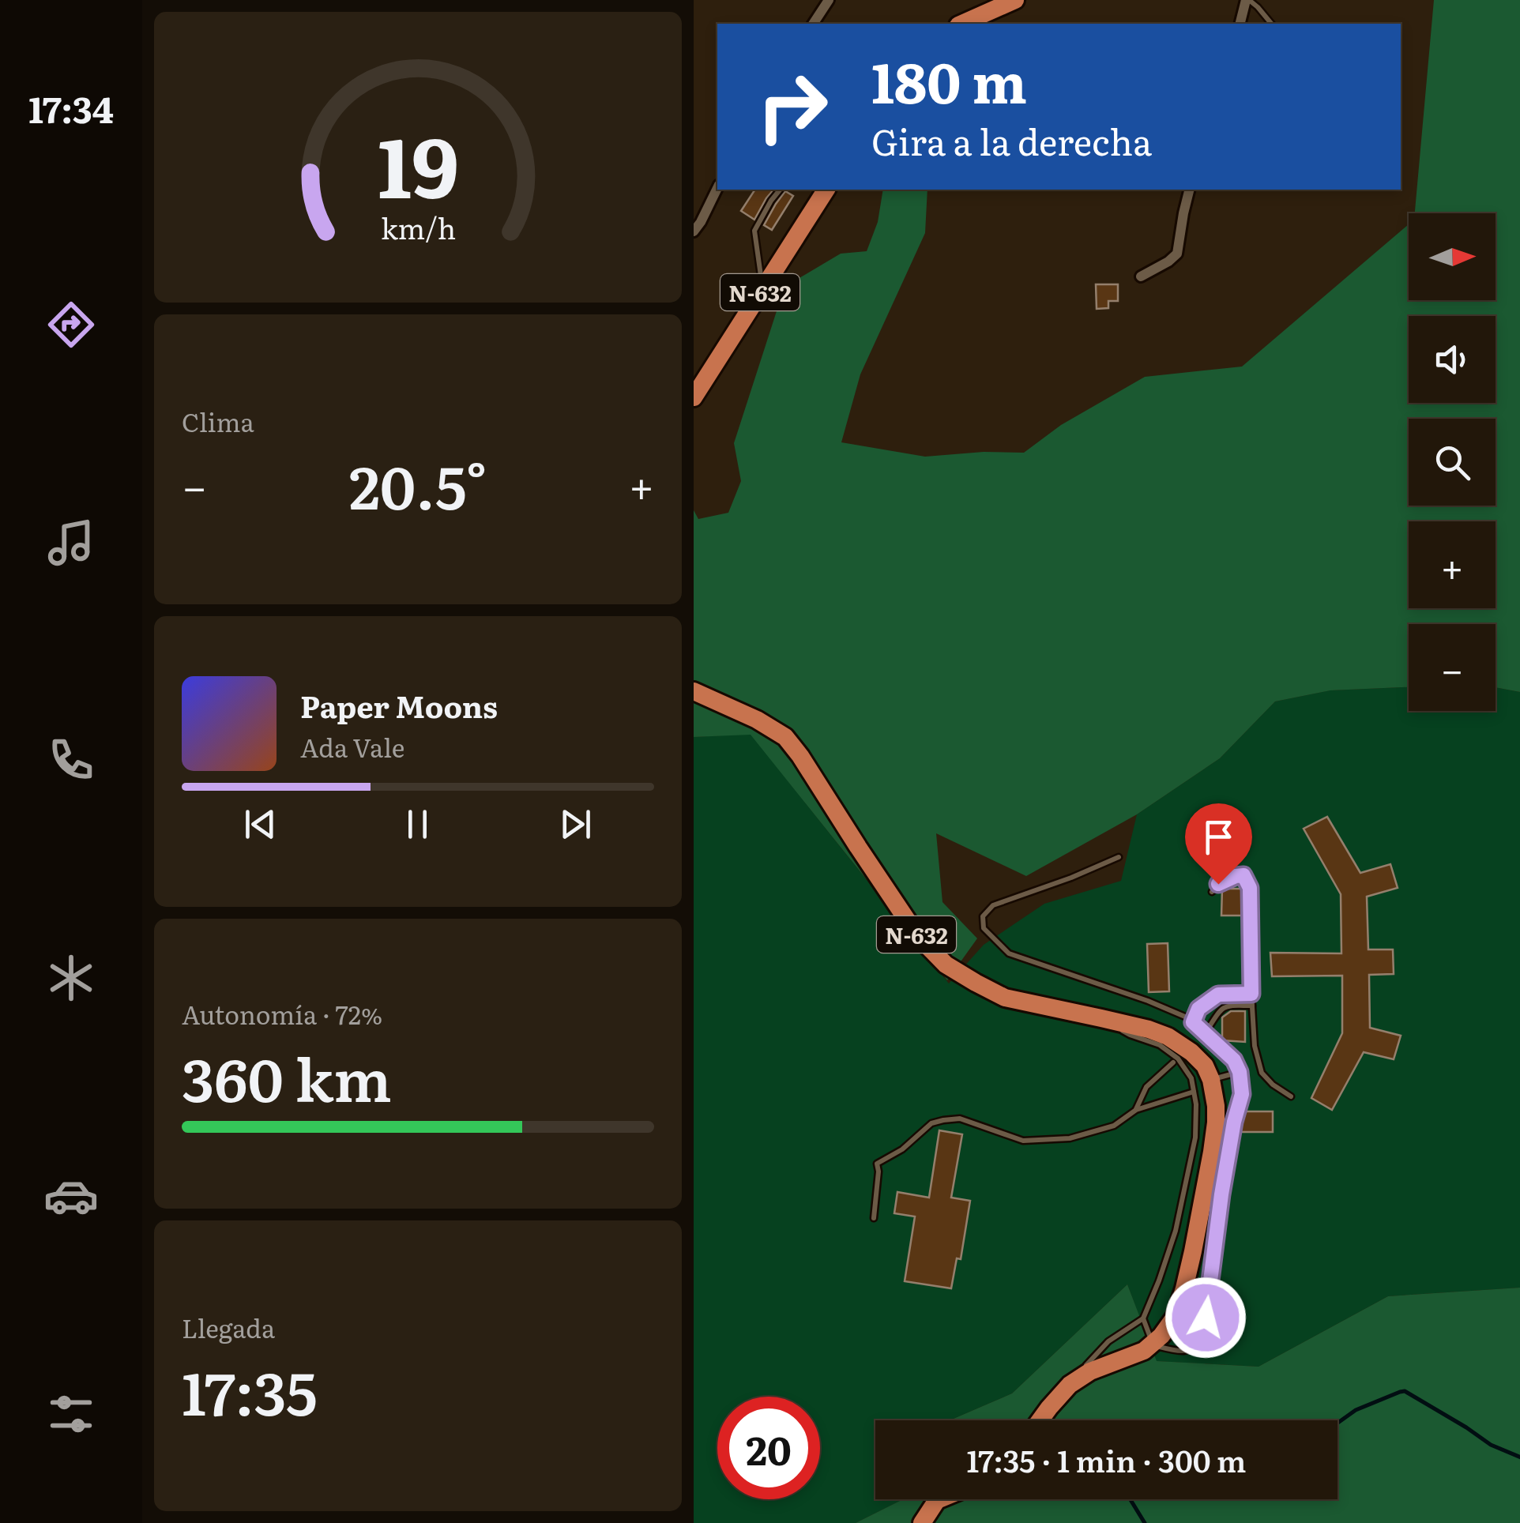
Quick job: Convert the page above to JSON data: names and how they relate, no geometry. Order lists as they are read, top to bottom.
{
  "streets": {
    "highway": ["N-632"]
  },
  "north": "right",
  "page": {
    "tabs": "17:34",
    "turn": ["180 m", "Gira a la derecha"],
    "map_buttons": ["+", "−"],
    "tile": [
      "Clima",
      ["Autonomía · 72%", "360 km"],
      ["Llegada", "17:35"]
    ],
    "heat": ["−", "20.5°", "+"],
    "song": ["Paper Moons", "Ada Vale"],
    "limit": "20",
    "trip": "17:35 · 1 min · 300 m",
    "gauge": ["19", "km/h"]
  }
}
